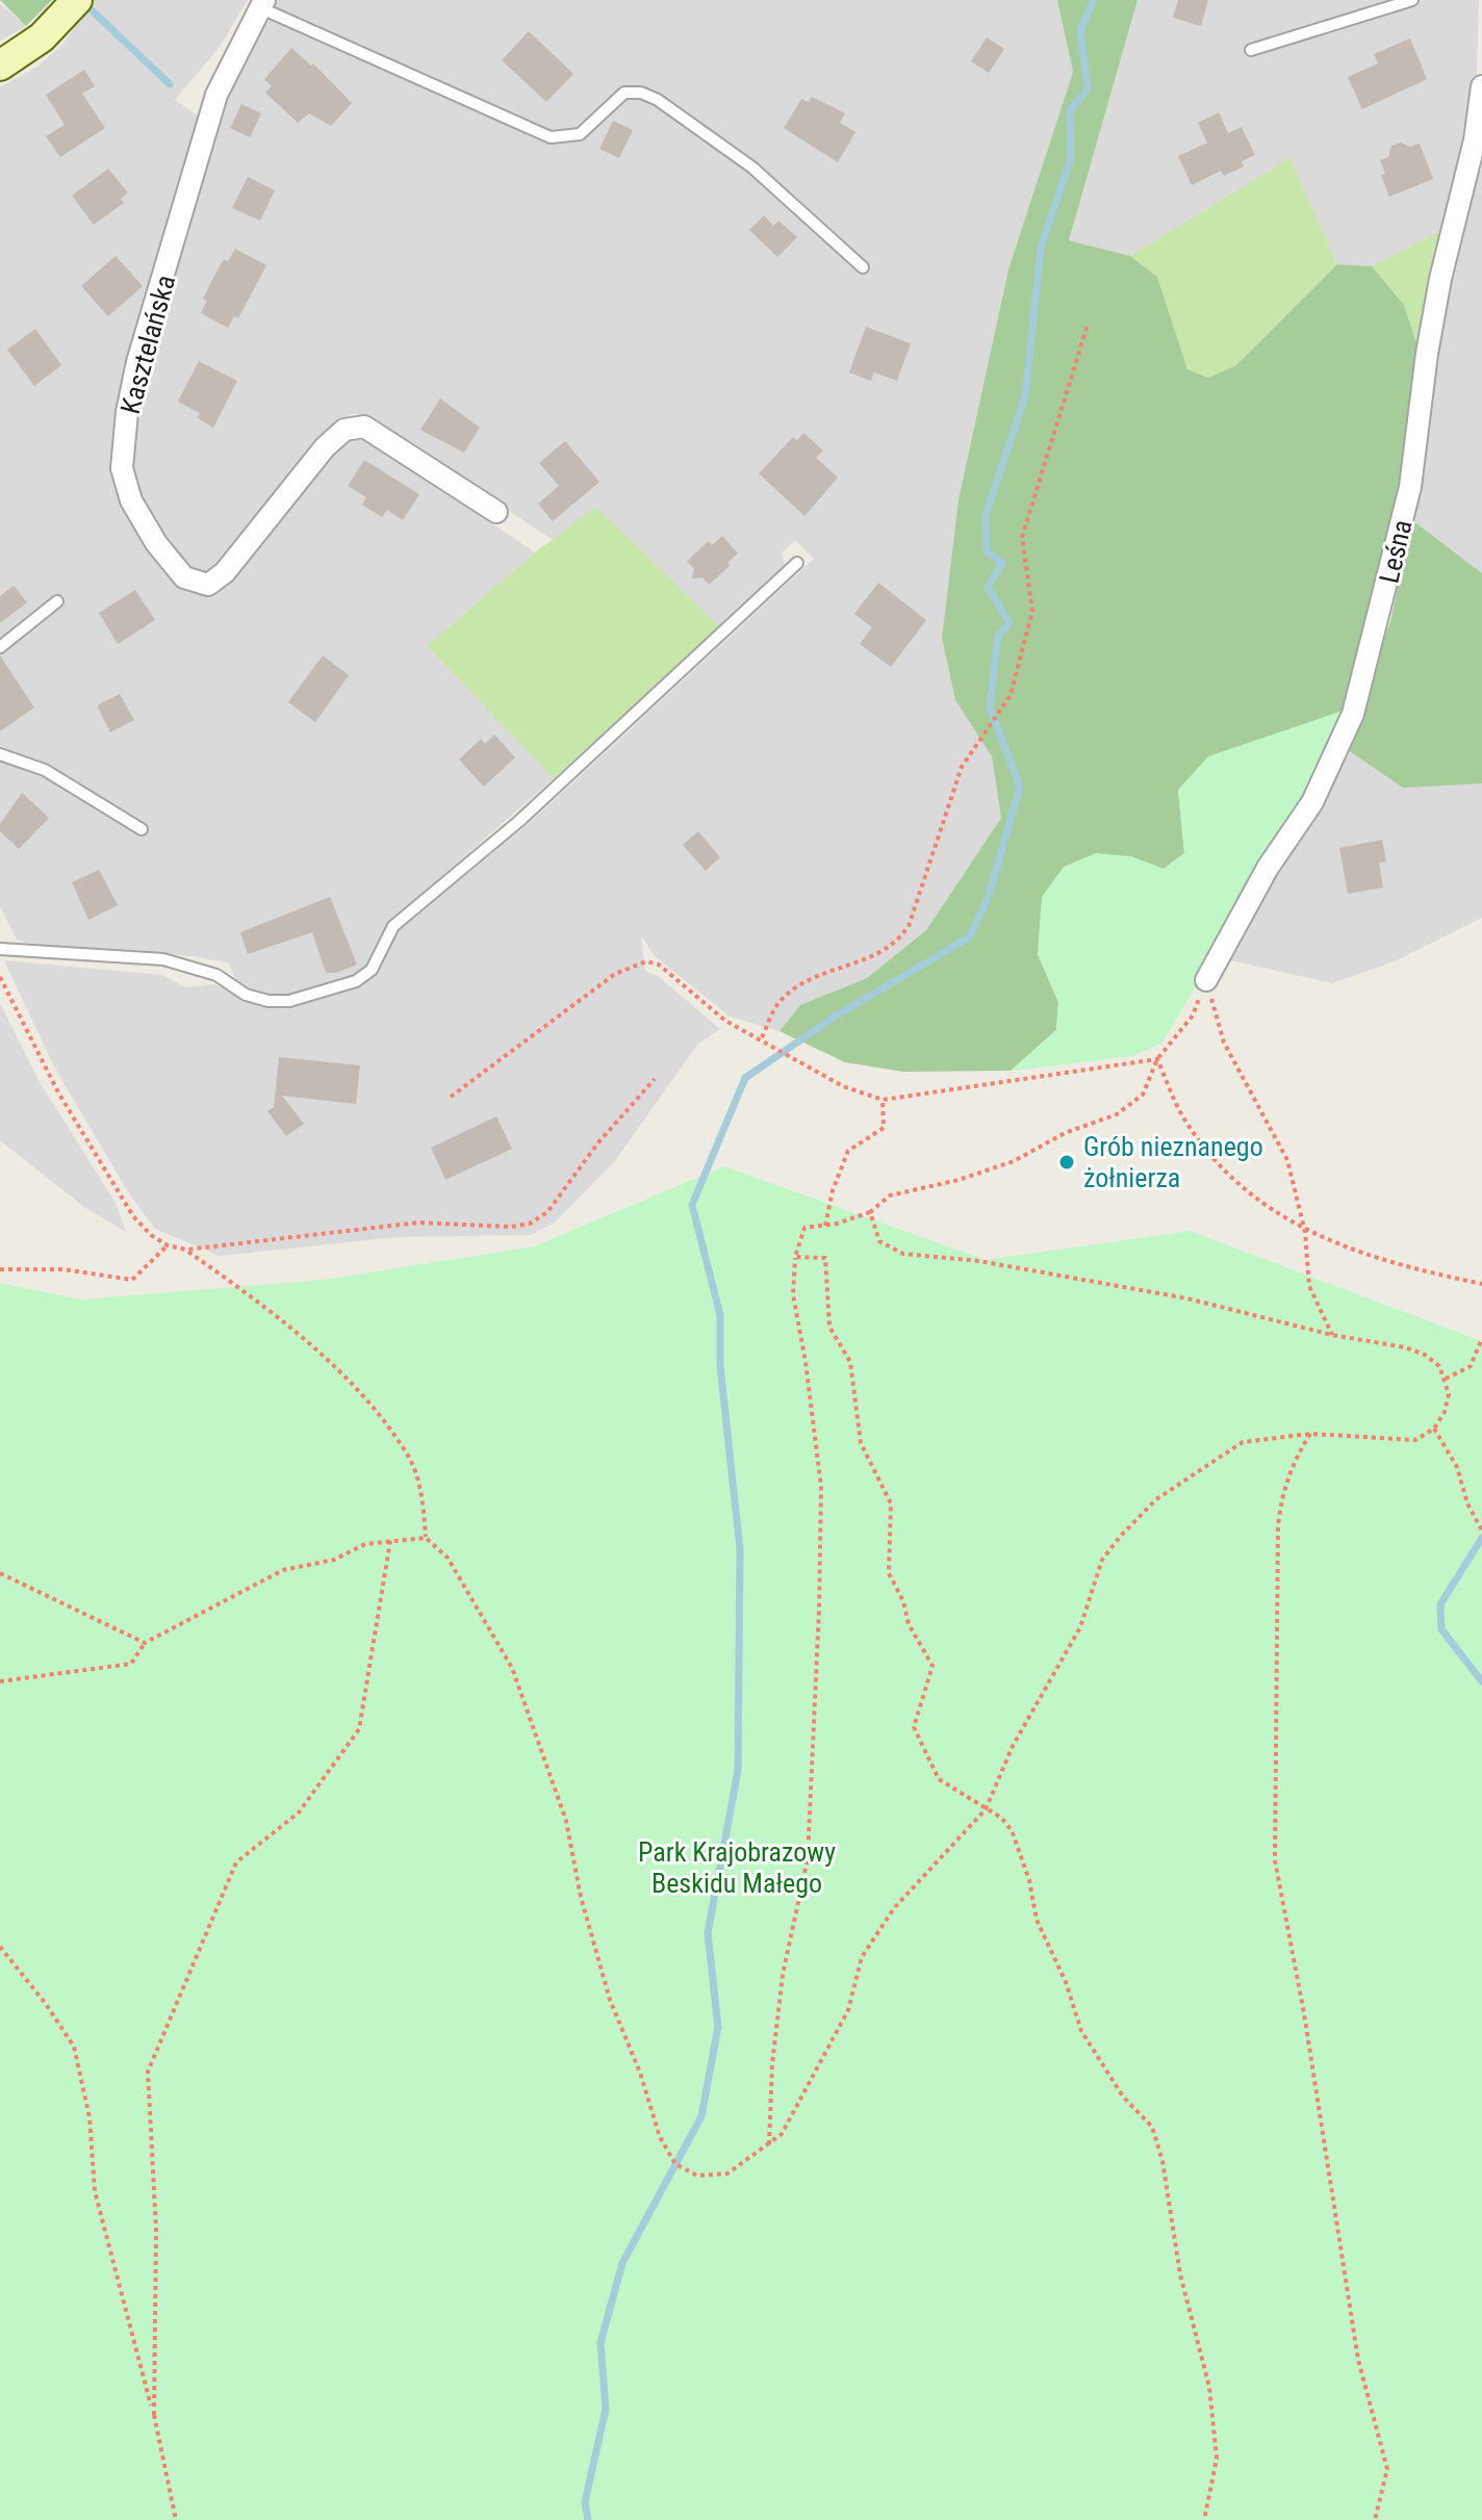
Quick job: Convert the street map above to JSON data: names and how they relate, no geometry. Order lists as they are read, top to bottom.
{
  "streets": {
    "street": ["Kasztelańska", "Leśna"]
  },
  "parks": ["Park Krajobrazowy Beskidu Małego"],
  "places": ["Grób nieznanego żołnierza"]
}
